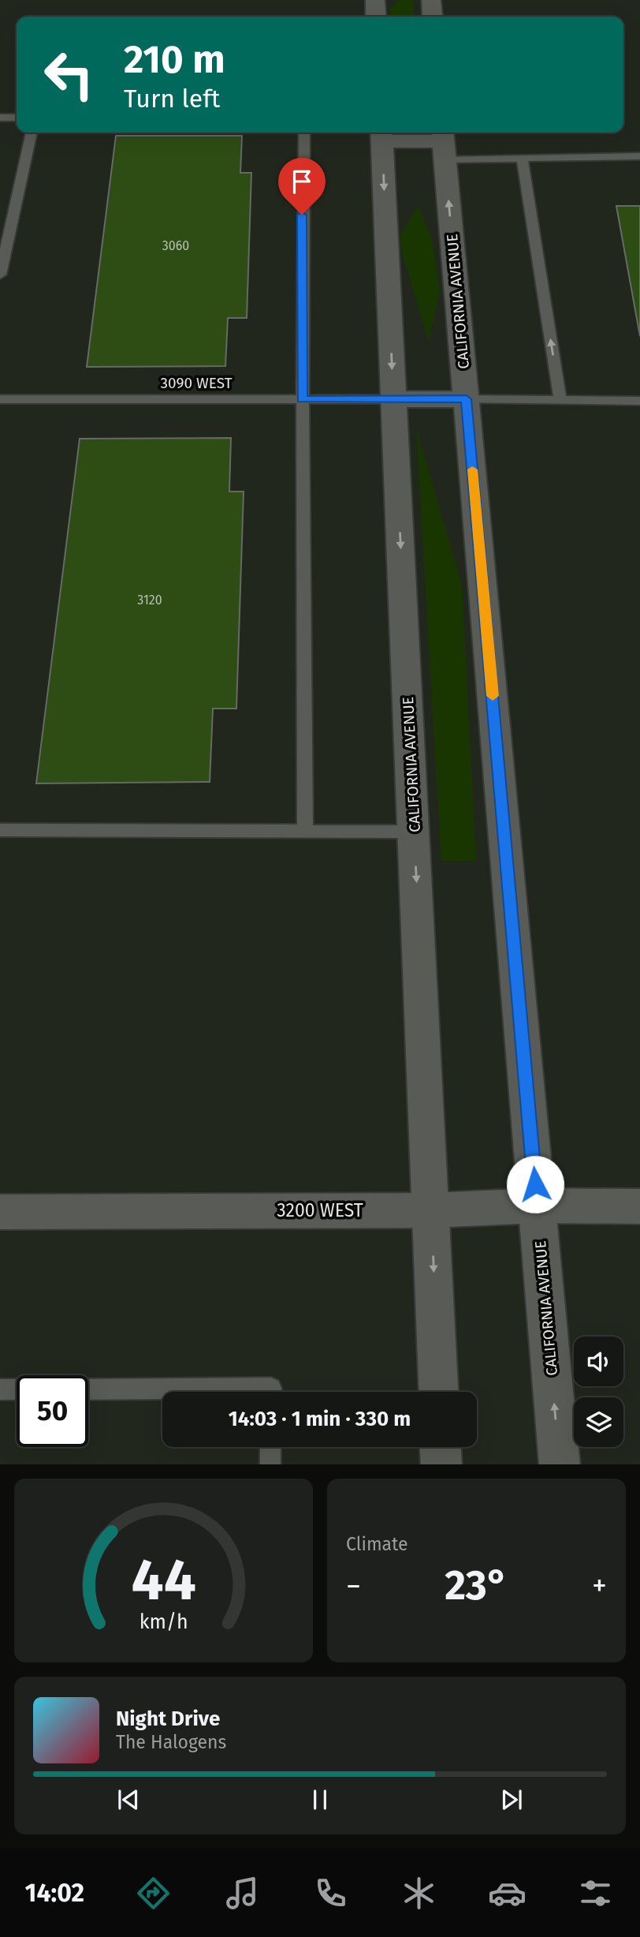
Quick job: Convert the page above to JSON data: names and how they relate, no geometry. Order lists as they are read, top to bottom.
{
  "streets": {
    "main road": ["CALIFORNIA AVENUE", "3200 WEST"],
    "lane": ["3090 WEST"]
  },
  "crossings": [
    ["CALIFORNIA AVENUE", "3090 WEST"],
    ["CALIFORNIA AVENUE", "3200 WEST"]
  ],
  "house_numbers": ["3060", "3120"],
  "page": {
    "turn": ["210 m", "Turn left"],
    "limit": "50",
    "trip": "14:03 · 1 min · 330 m",
    "tile": "Climate",
    "heat": ["−", "23°", "+"],
    "song": ["Night Drive", "The Halogens"],
    "tabs": "14:02",
    "gauge": ["44", "km/h"]
  }
}
